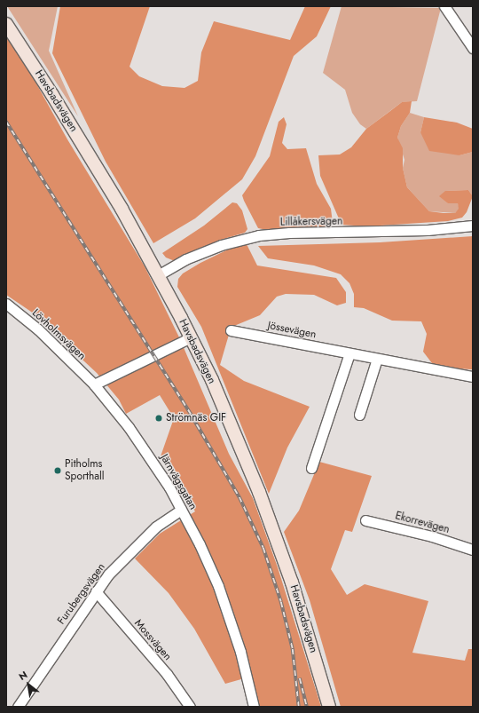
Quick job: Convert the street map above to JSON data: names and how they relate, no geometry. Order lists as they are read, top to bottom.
{
  "streets": {
    "main road": ["Havsbadsvägen"],
    "street": [
      "Lillåkersvägen",
      "Jössevägen",
      "Lövholmsvägen",
      "Järnvägsgatan",
      "Ekorrevägen",
      "Furubergsvägen",
      "Mossvägen"
    ]
  },
  "crossings": [
    ["Havsbadsvägen", "Lillåkersvägen"],
    ["Lövholmsvägen", "Järnvägsgatan"],
    ["Järnvägsgatan", "Furubergsvägen"],
    ["Furubergsvägen", "Mossvägen"]
  ],
  "places": ["Strömnäs GIF", "Pitholms Sporthall"],
  "north": "top left"
}
